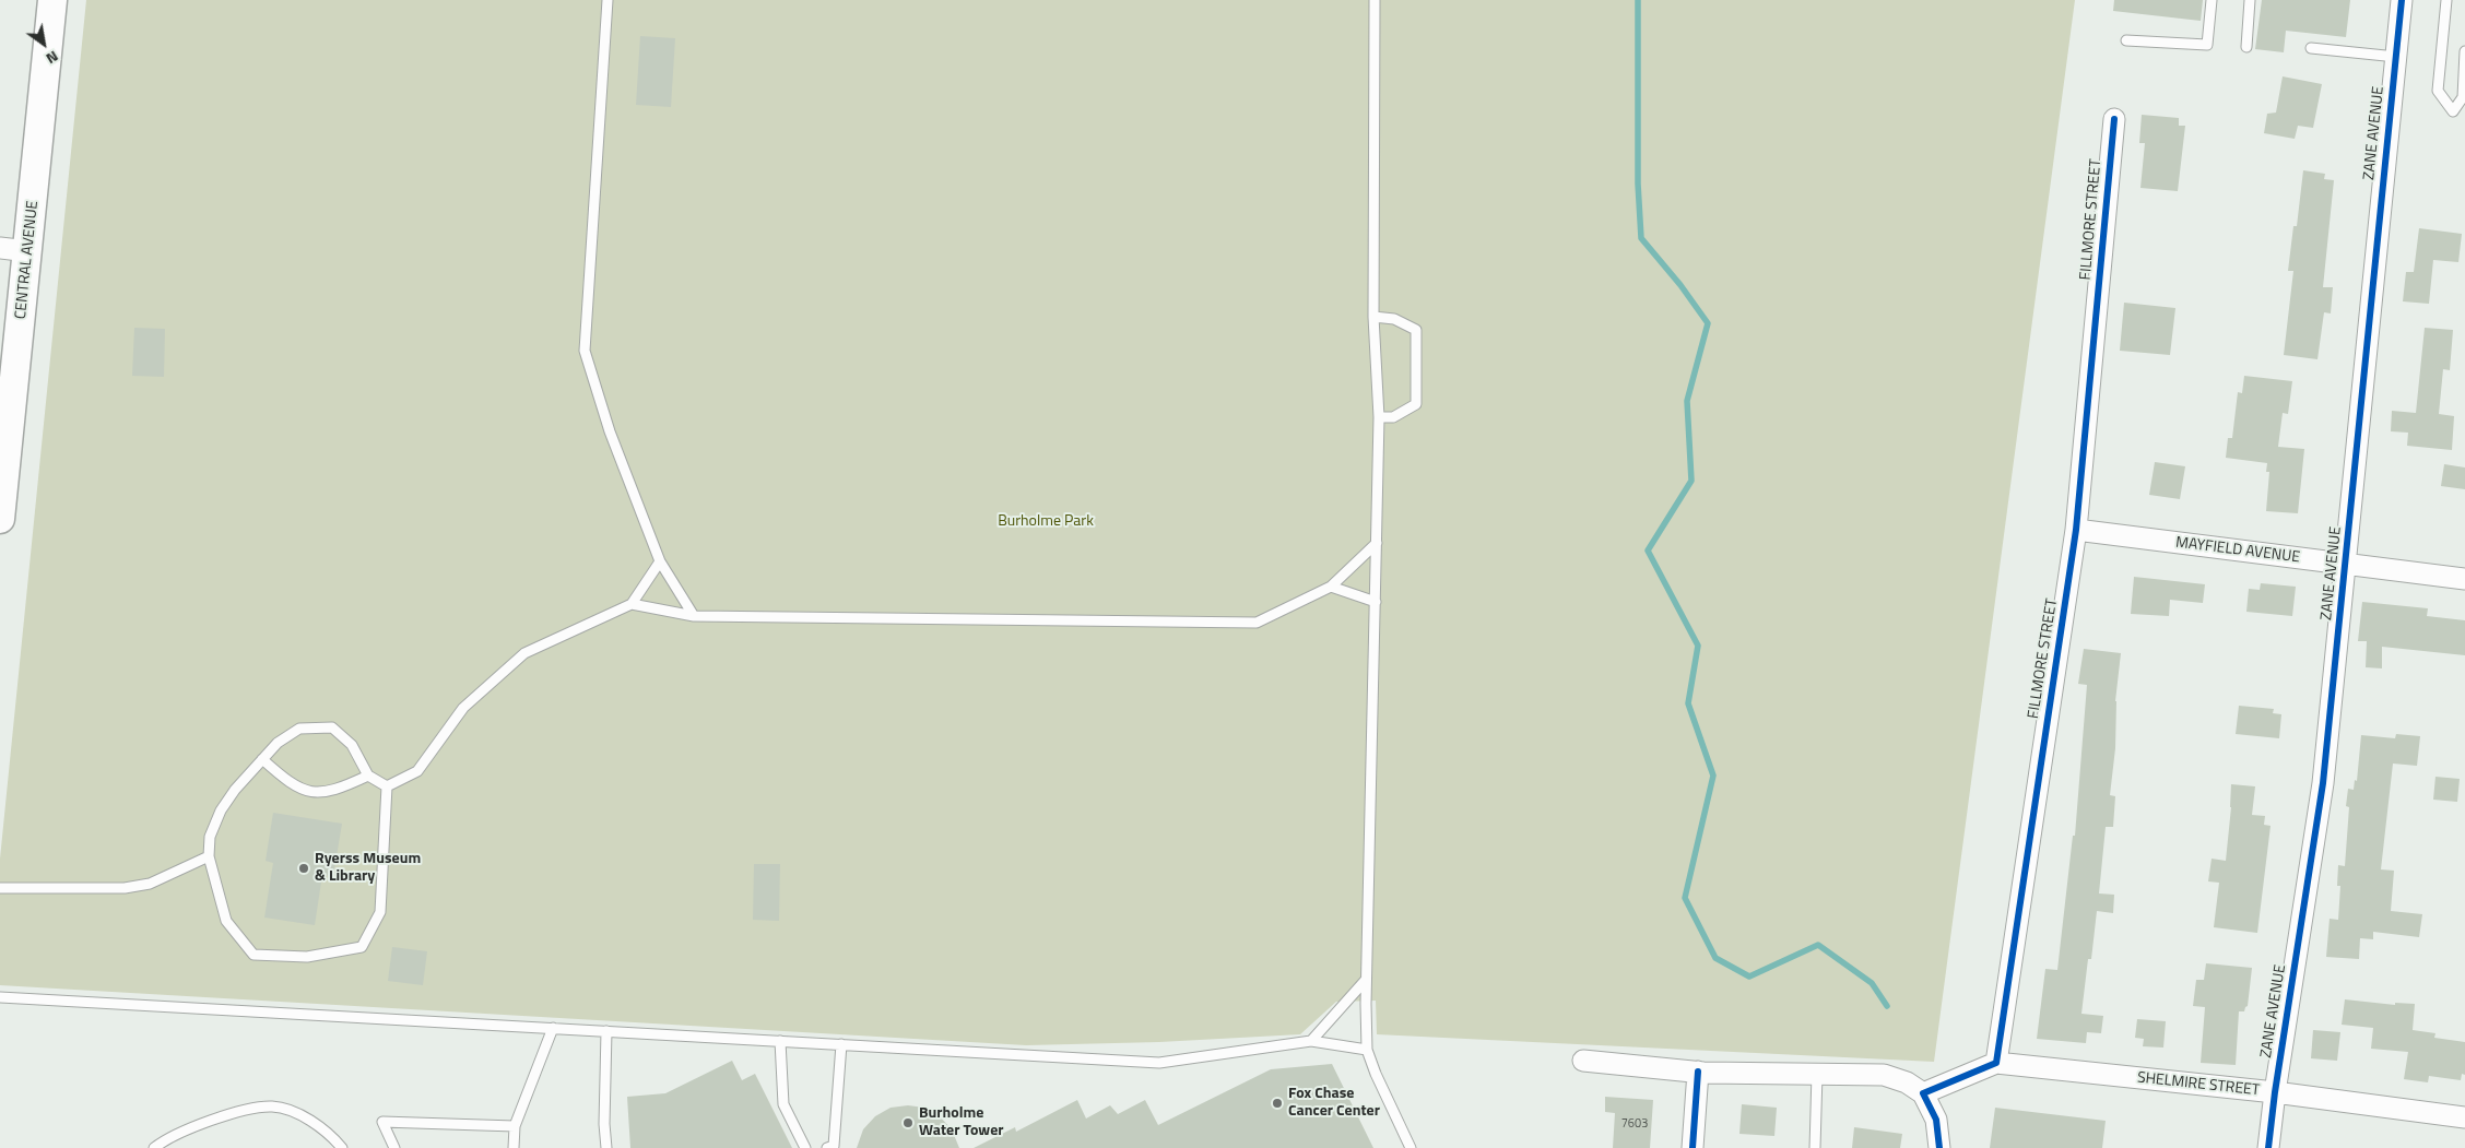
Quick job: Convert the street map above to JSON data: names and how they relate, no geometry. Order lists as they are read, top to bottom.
{
  "streets": {
    "main road": ["CENTRAL AVENUE"],
    "street": [
      "ZANE AVENUE",
      "FILLMORE STREET",
      "MAYFIELD AVENUE",
      "SHELMIRE STREET"
    ]
  },
  "crossings": [
    ["ZANE AVENUE", "MAYFIELD AVENUE"],
    ["ZANE AVENUE", "SHELMIRE STREET"],
    ["FILLMORE STREET", "MAYFIELD AVENUE"],
    ["FILLMORE STREET", "SHELMIRE STREET"]
  ],
  "parks": ["Burholme Park"],
  "places": ["Ryerss Museum & Library", "Fox Chase Cancer Center", "Burholme Water Tower"],
  "house_numbers": ["7603"],
  "north": "bottom right"
}
